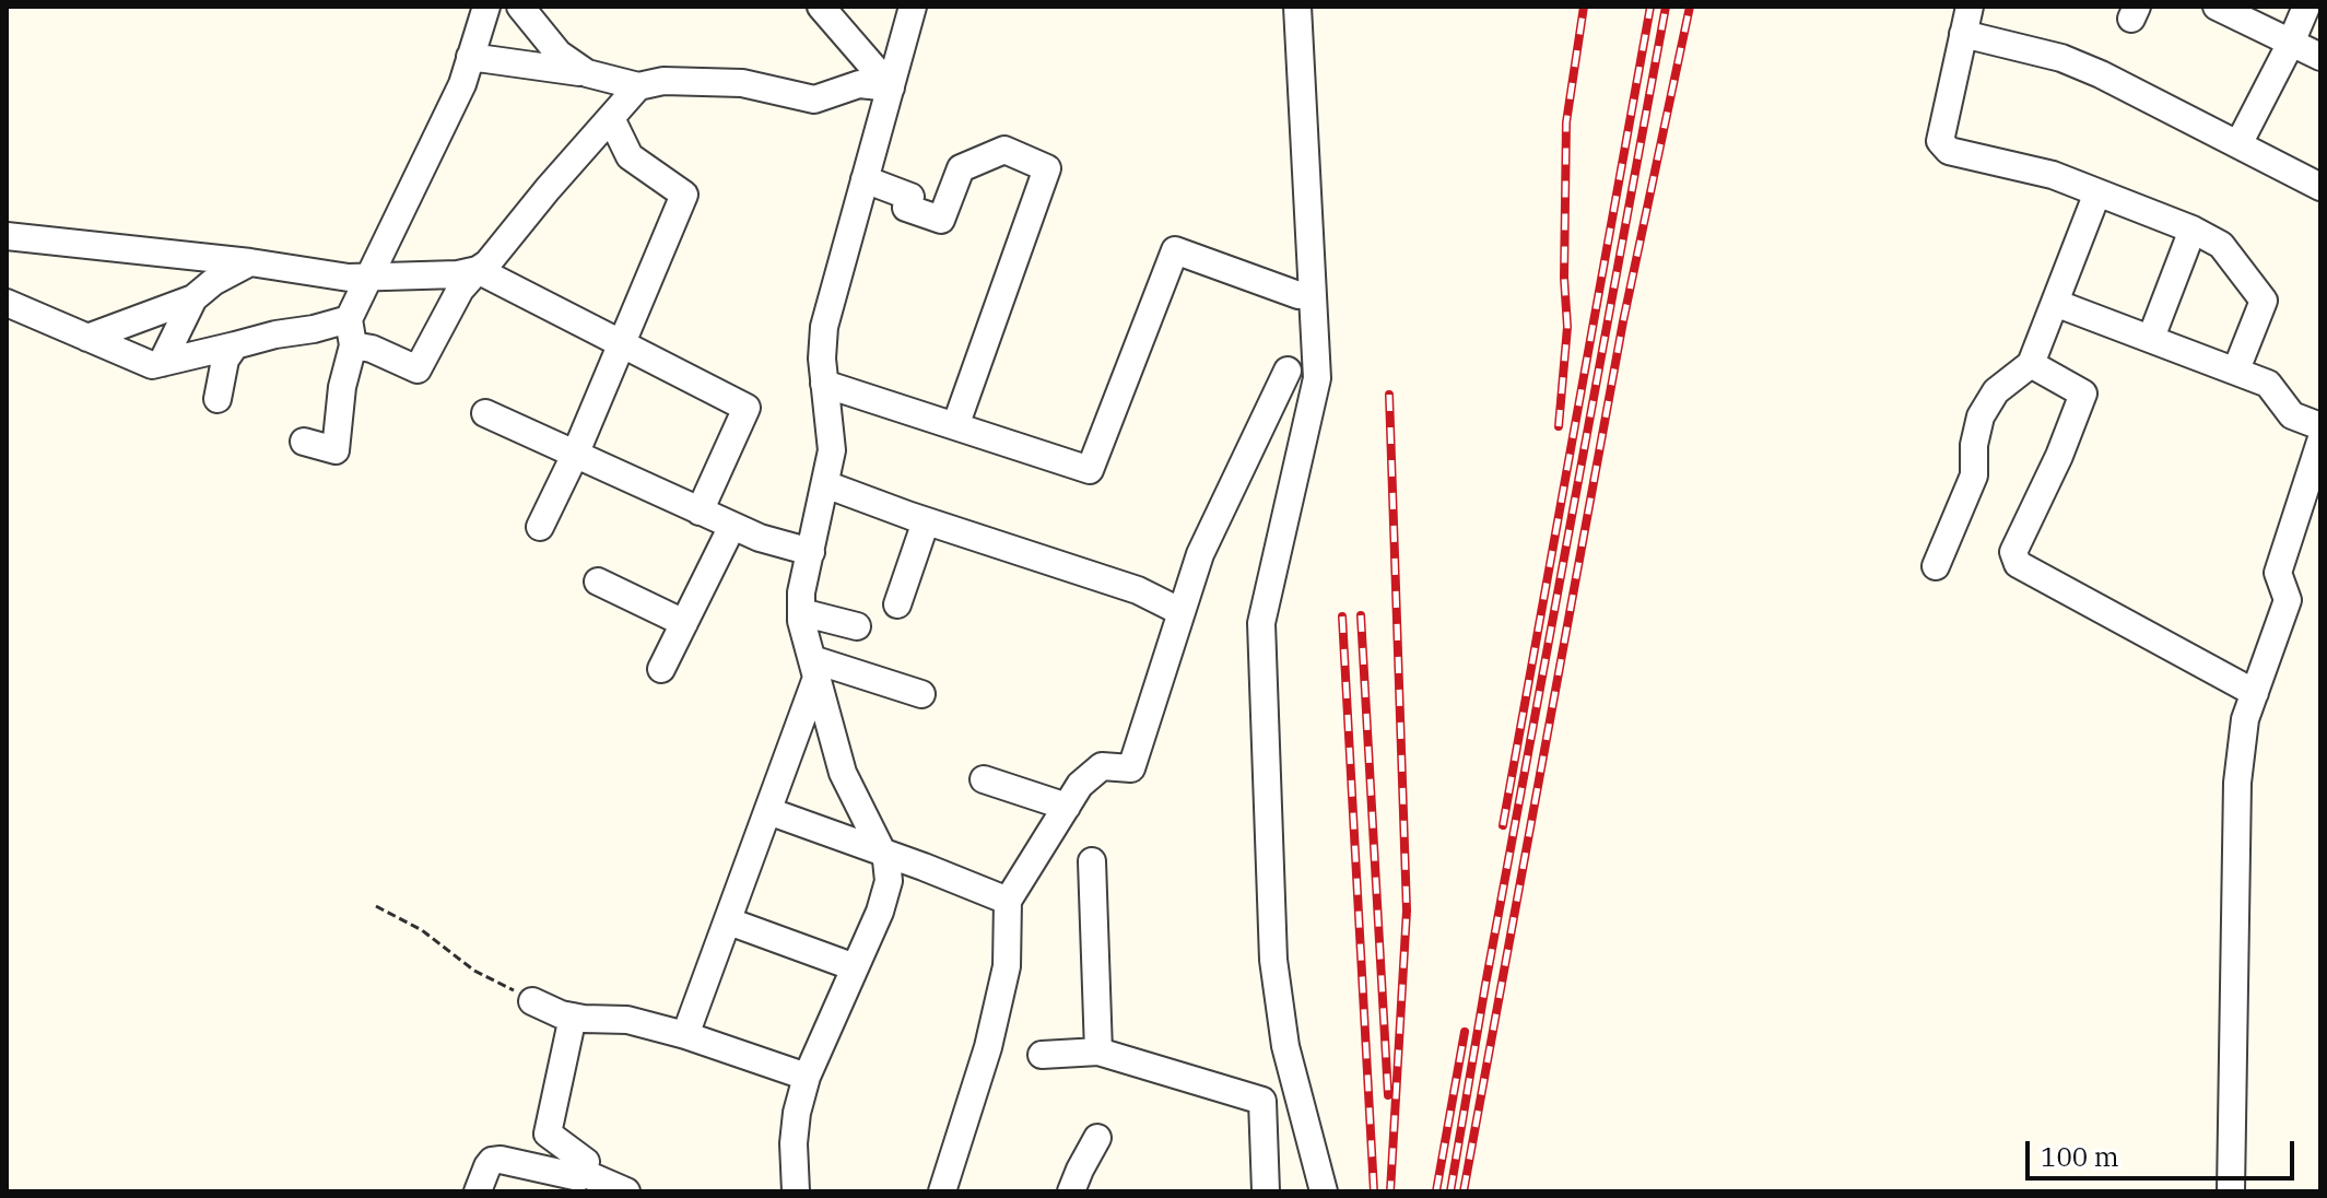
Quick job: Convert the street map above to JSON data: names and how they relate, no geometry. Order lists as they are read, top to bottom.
{
  "scale_bar": "100 m"
}
